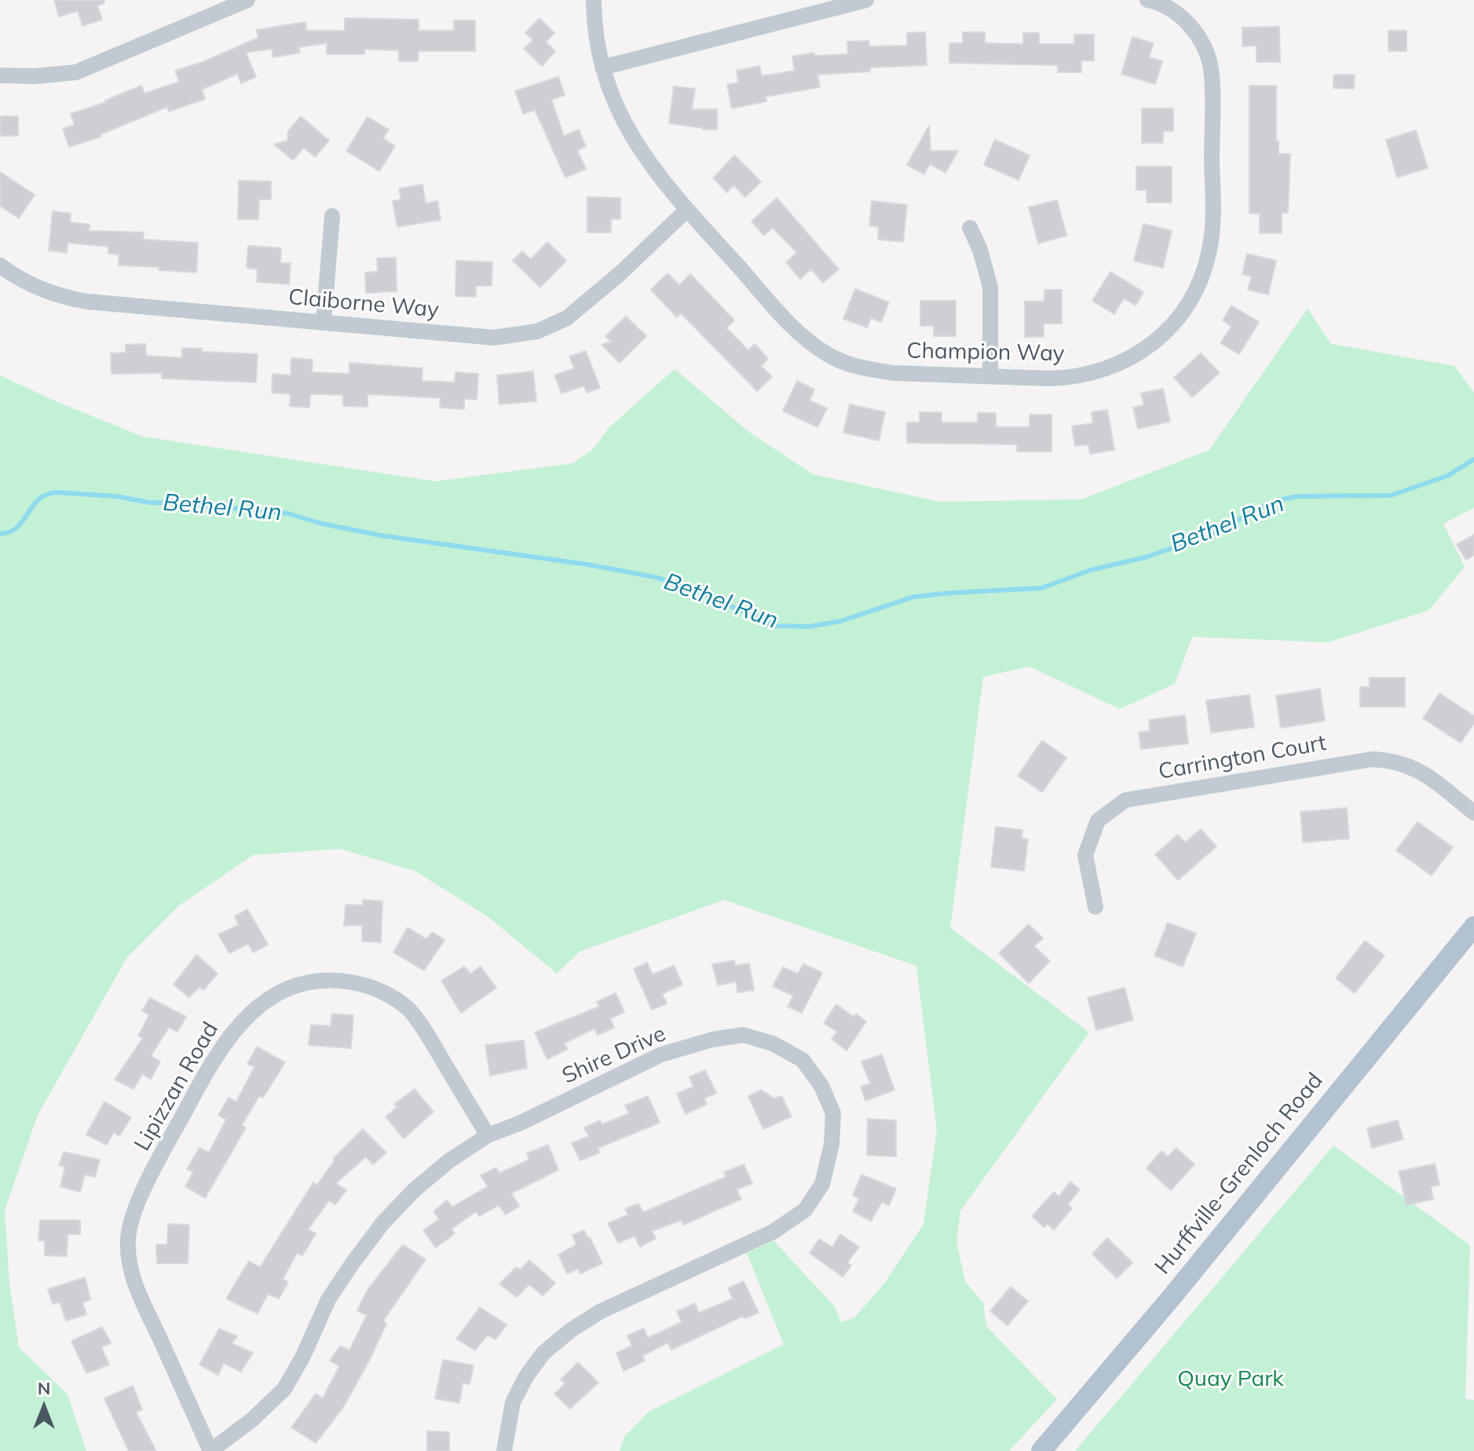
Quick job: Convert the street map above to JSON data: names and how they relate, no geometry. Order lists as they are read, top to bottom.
{
  "streets": {
    "main road": ["Hurffville-Grenloch Road"],
    "street": [
      "Claiborne Way",
      "Champion Way",
      "Carrington Court",
      "Shire Drive",
      "Lipizzan Road"
    ]
  },
  "crossings": [
    ["Claiborne Way", "Champion Way"],
    ["Shire Drive", "Lipizzan Road"]
  ],
  "water": ["Bethel Run"],
  "parks": ["Quay Park"],
  "north": "top"
}
